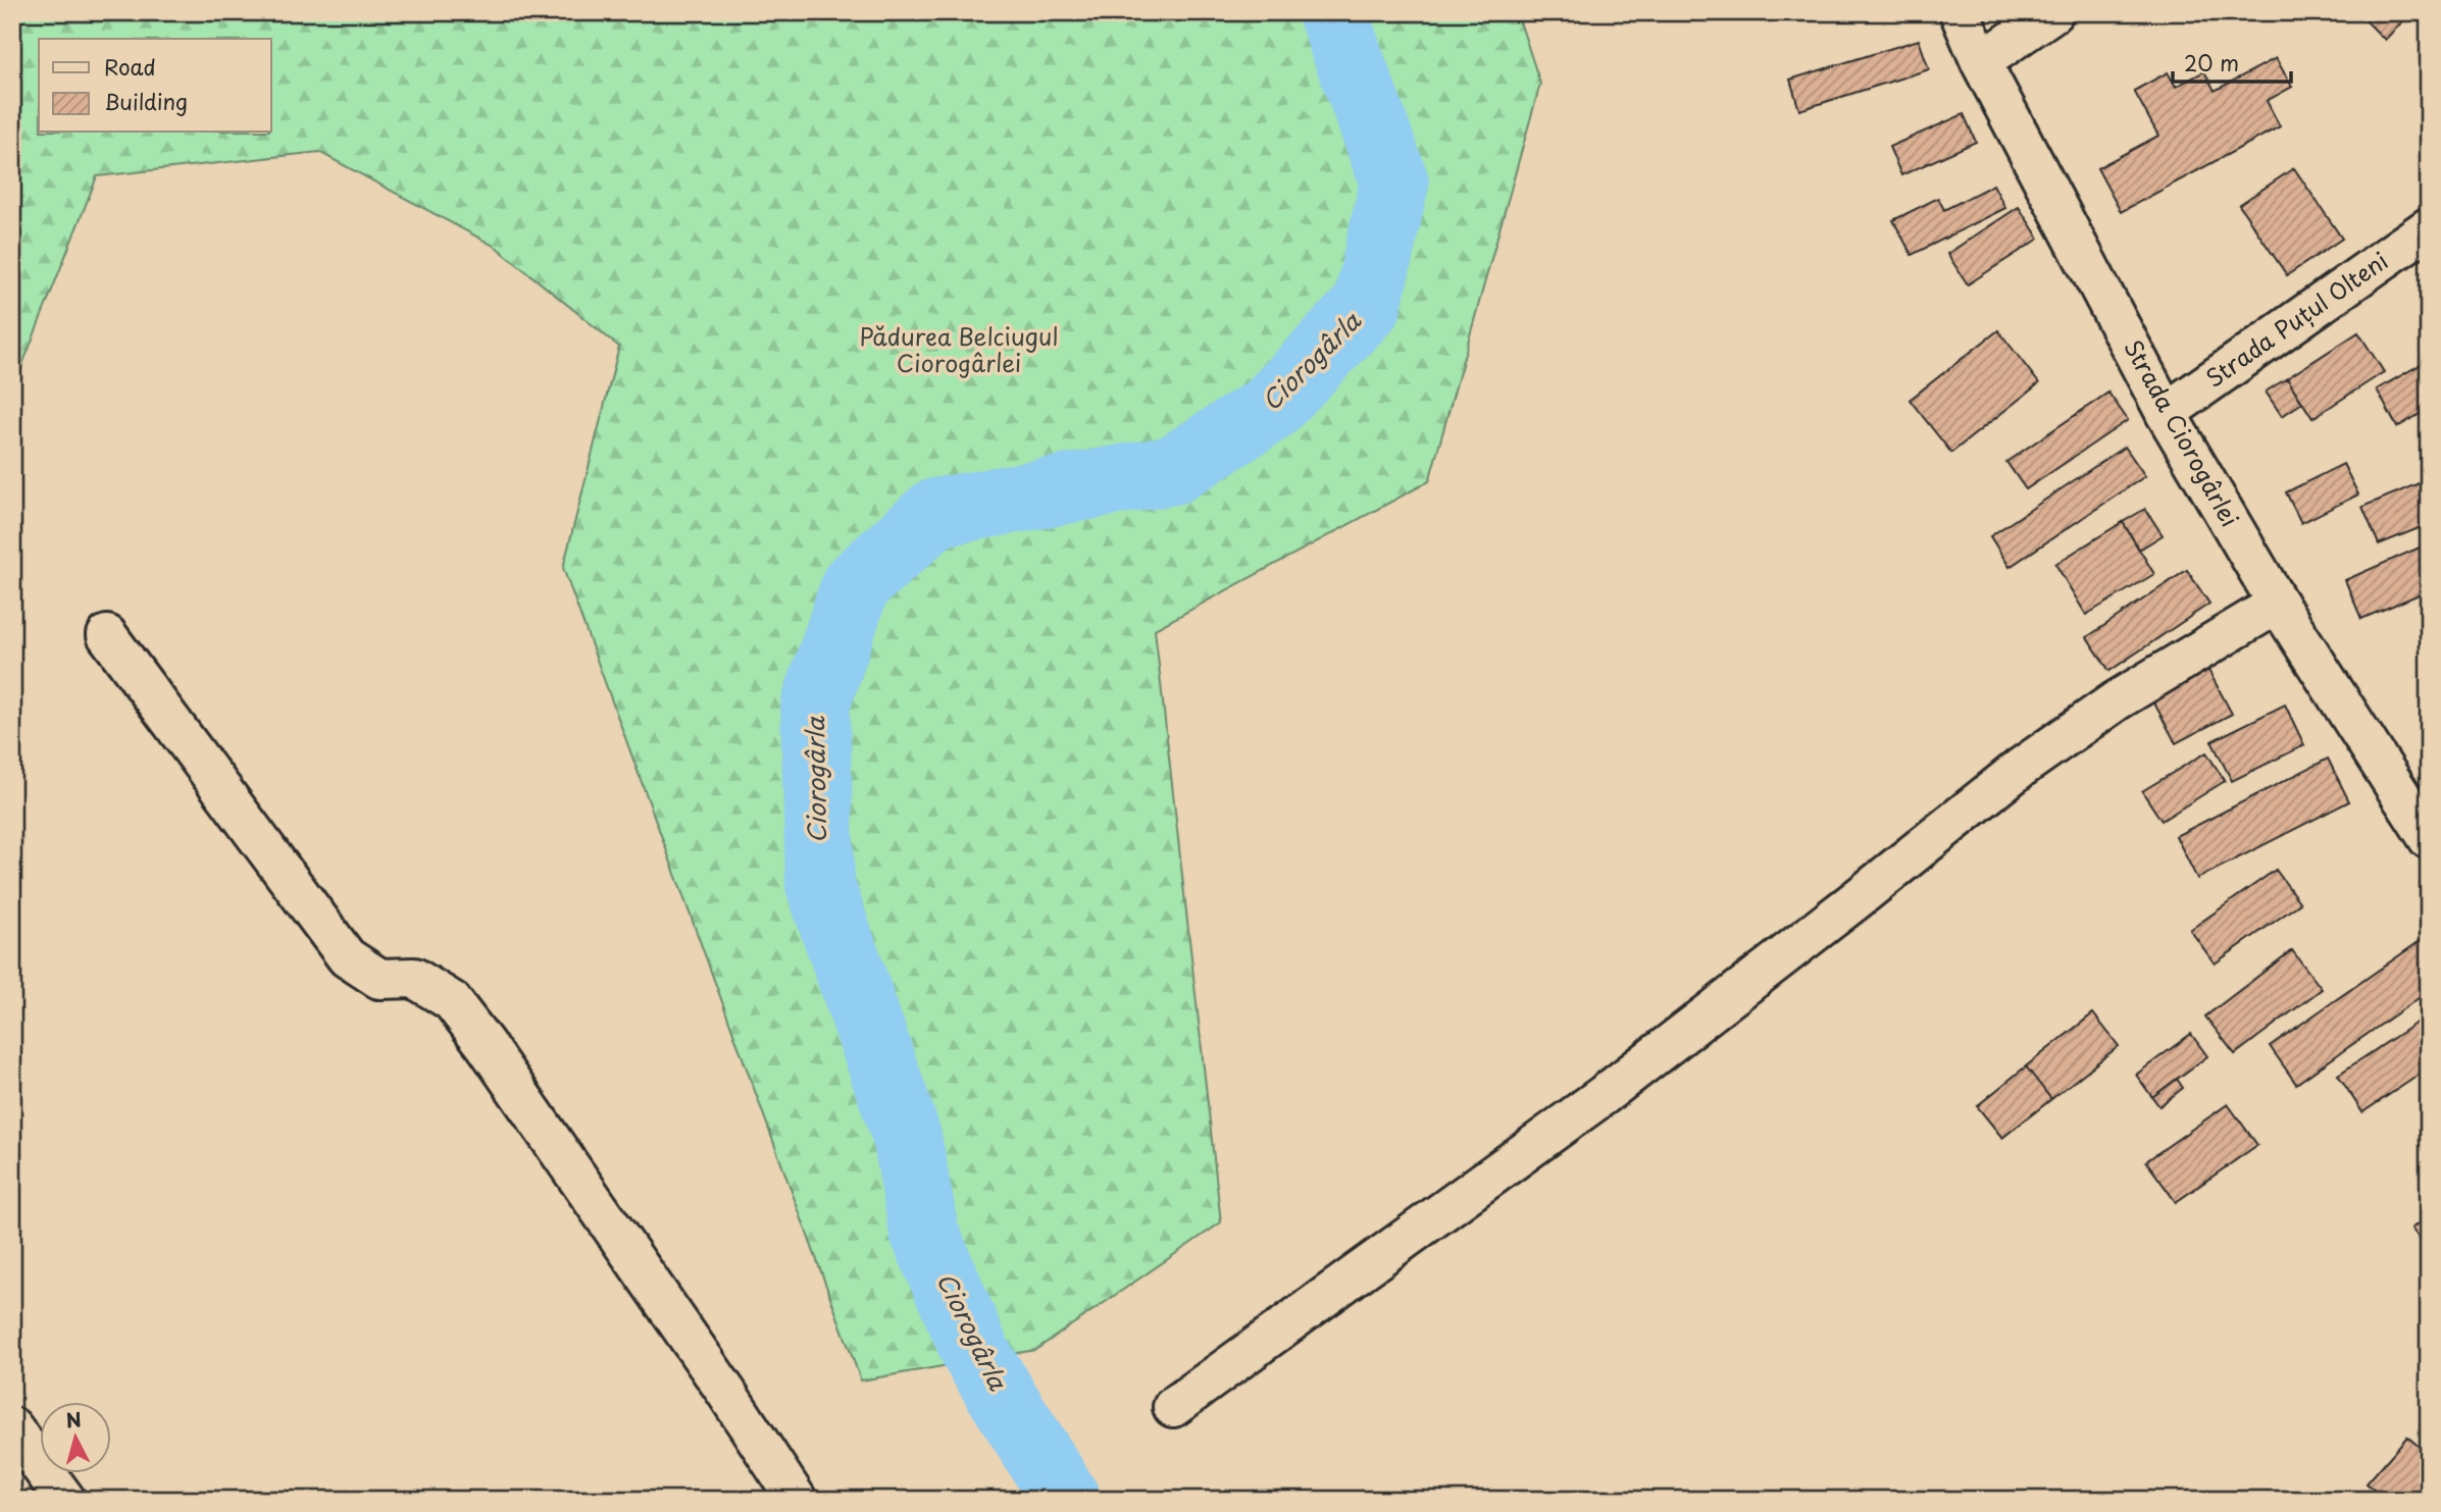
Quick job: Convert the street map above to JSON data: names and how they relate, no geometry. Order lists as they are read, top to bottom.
{
  "streets": {
    "street": ["Strada Puțul Olteni", "Strada Ciorogârlei"]
  },
  "crossings": [
    ["Strada Puțul Olteni", "Strada Ciorogârlei"]
  ],
  "water": ["Ciorogârla"],
  "parks": ["Pădurea Belciugul Ciorogârlei"],
  "legend": ["Road", "Building"],
  "scale_bar": "20 m",
  "north": "top"
}
